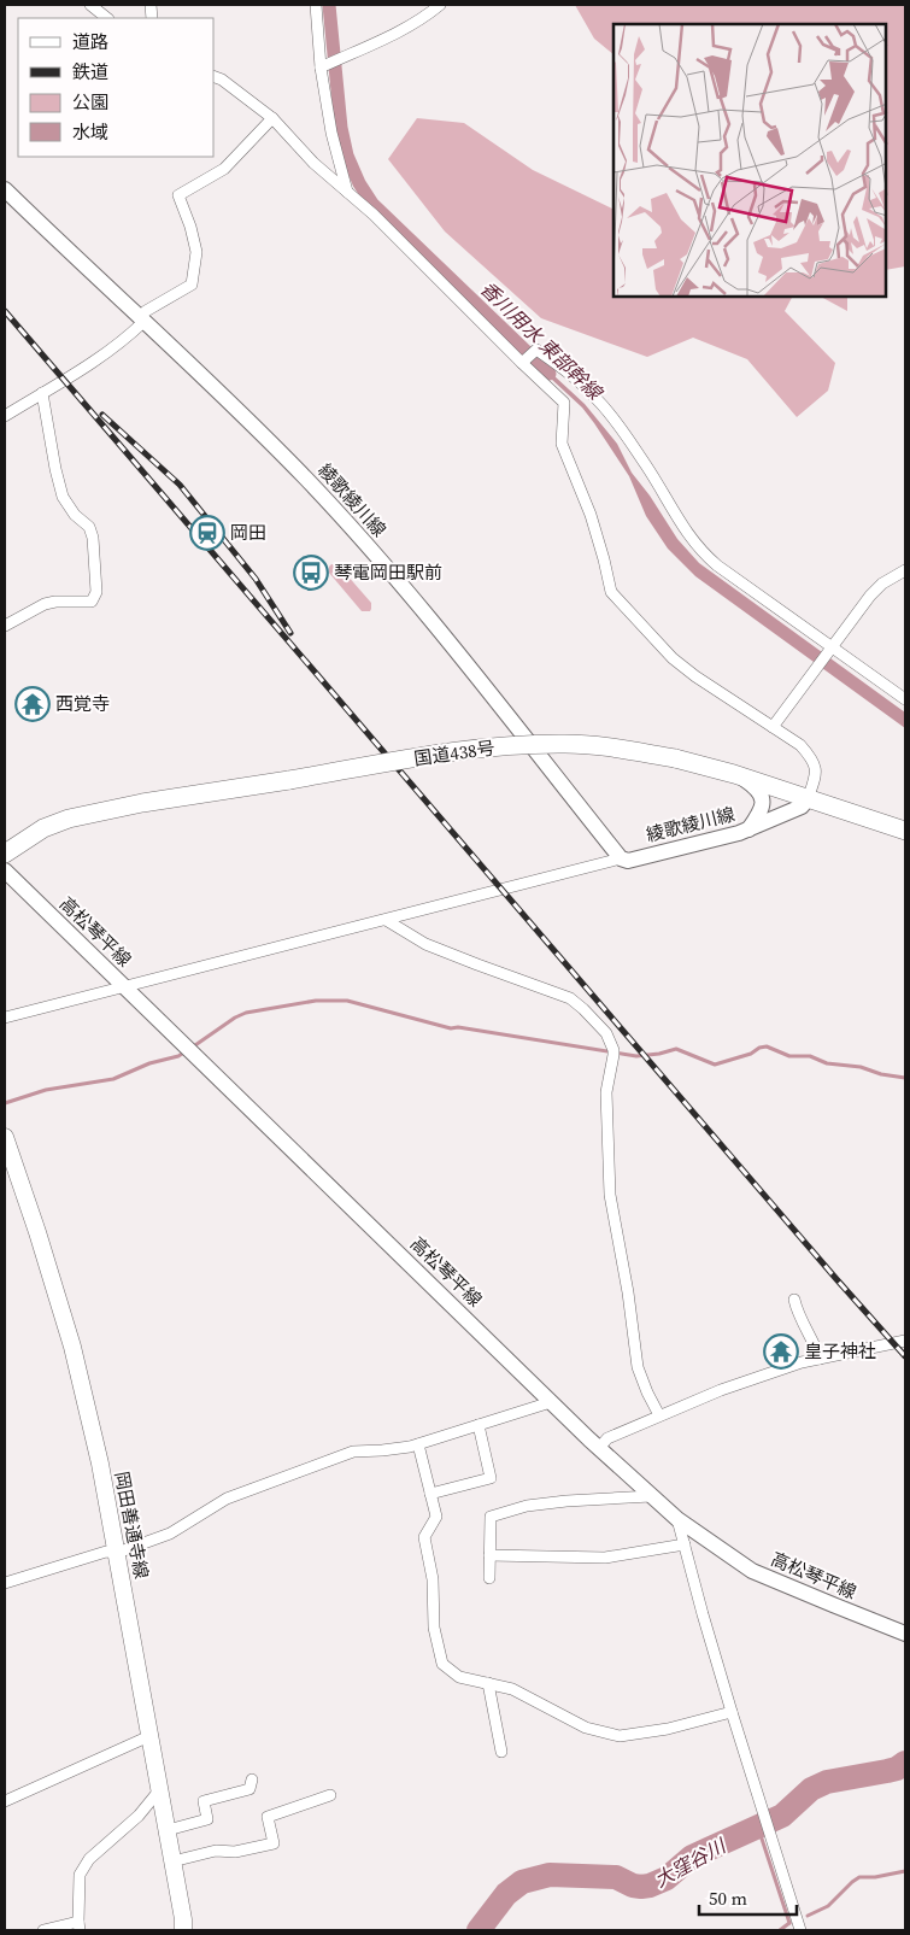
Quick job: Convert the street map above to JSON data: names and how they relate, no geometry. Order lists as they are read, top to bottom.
{
  "streets": {
    "highway": ["国道438号"],
    "main road": ["綾歌綾川線", "高松琴平線", "岡田善通寺線"]
  },
  "crossings": [
    ["綾歌綾川線", "国道438号"]
  ],
  "water": ["香川用水 東部幹線", "大窪谷川"],
  "places": {
    "station": ["岡田"],
    "bus stop": ["琴電岡田駅前"],
    "temple": ["西覚寺", "皇子神社"]
  },
  "legend": [
    "道路",
    "鉄道",
    "公園",
    "水域"
  ],
  "scale_bar": "50 m"
}
